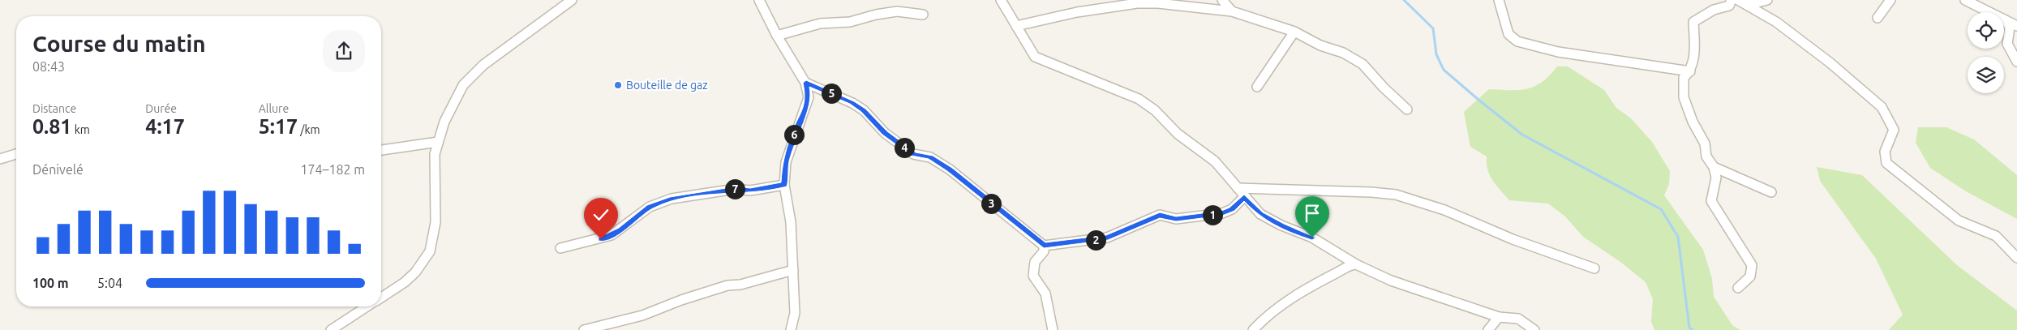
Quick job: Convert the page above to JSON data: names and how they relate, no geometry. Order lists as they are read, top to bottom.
{
  "places": ["Bouteille de gaz"],
  "page": {
    "heading": ["Course du matin", "08:43"],
    "pins": [
      "5",
      "6",
      "4",
      "7",
      "3",
      "1",
      "2"
    ],
    "stats": [
      ["Distance", "0.81 km"],
      ["Durée", "4:17"],
      ["Allure", "5:17 /km"]
    ],
    "chart": ["Dénivelé", "174–182 m"],
    "list": [
      {
        "name": "100 m",
        "note": "5:04"
      }
    ]
  }
}
